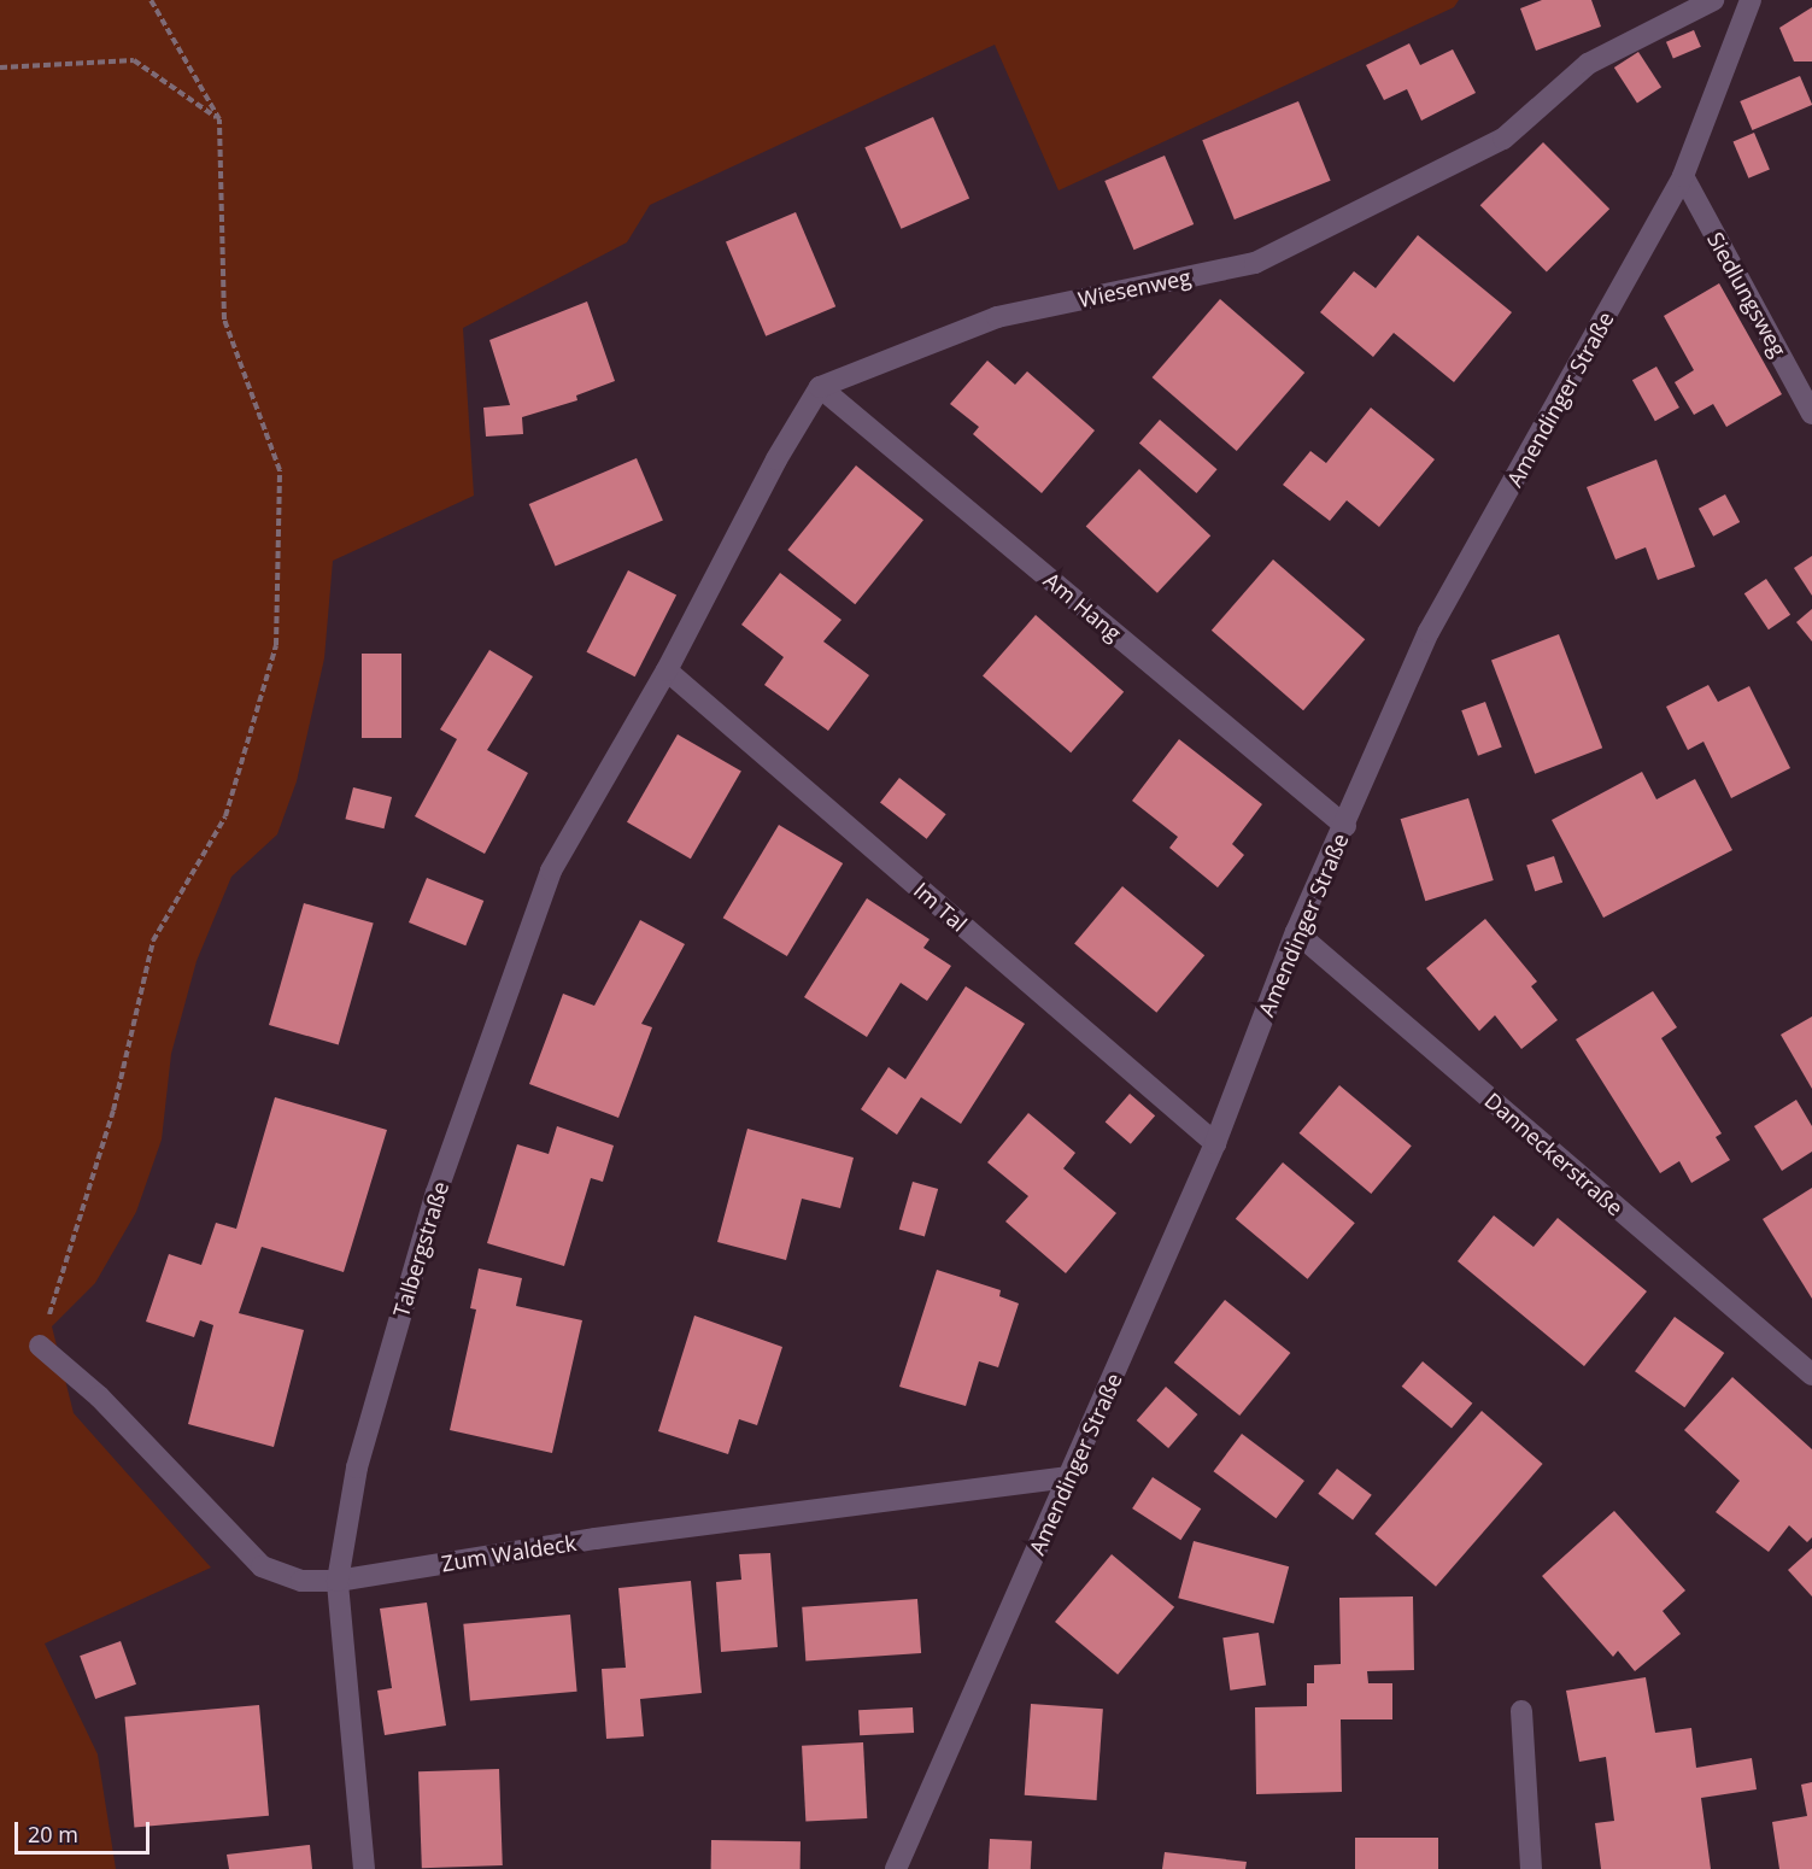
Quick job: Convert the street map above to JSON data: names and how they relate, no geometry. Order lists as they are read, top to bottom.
{
  "streets": {
    "street": [
      "Wiesenweg",
      "Siedlungsweg",
      "Amendinger Straße",
      "Am Hang",
      "Im Tal",
      "Danneckerstraße",
      "Talbergstraße",
      "Zum Waldeck"
    ]
  },
  "crossings": [
    ["Wiesenweg", "Am Hang"],
    ["Siedlungsweg", "Amendinger Straße"],
    ["Amendinger Straße", "Am Hang"],
    ["Amendinger Straße", "Im Tal"],
    ["Amendinger Straße", "Danneckerstraße"],
    ["Amendinger Straße", "Zum Waldeck"],
    ["Im Tal", "Talbergstraße"],
    ["Talbergstraße", "Zum Waldeck"]
  ],
  "scale_bar": "20 m"
}
